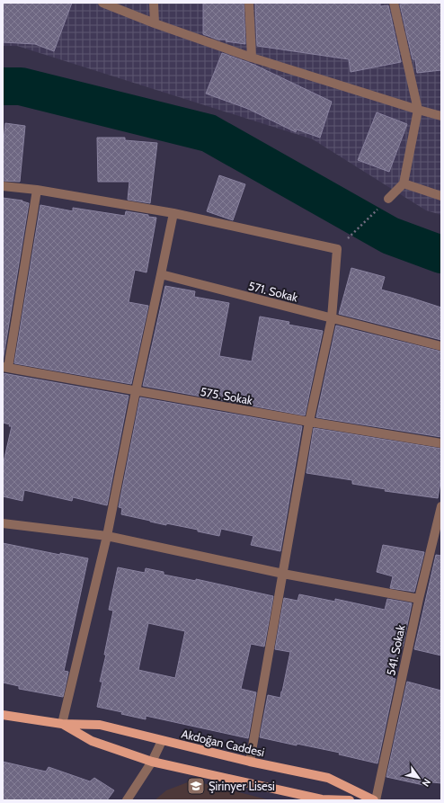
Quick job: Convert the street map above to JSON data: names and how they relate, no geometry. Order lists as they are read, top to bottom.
{
  "streets": {
    "main road": ["Akdoğan Caddesi"],
    "street": ["571. Sokak", "575. Sokak", "541. Sokak"]
  },
  "crossings": [
    ["541. Sokak", "Akdoğan Caddesi"]
  ],
  "places": {
    "school or university": ["Şirinyer Lisesi"]
  },
  "north": "bottom right"
}
